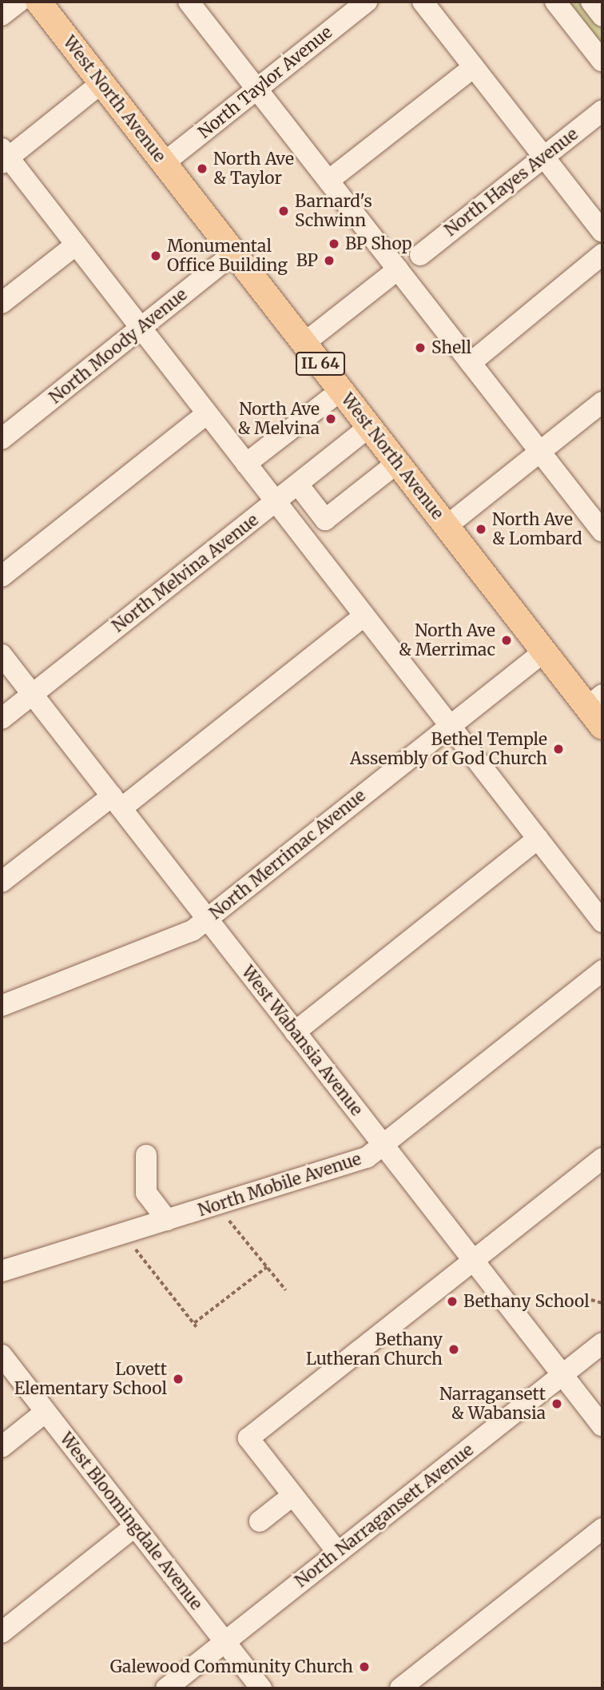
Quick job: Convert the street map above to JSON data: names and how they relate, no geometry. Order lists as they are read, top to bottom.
{
  "streets": {
    "main road": ["West North Avenue", "IL 64"],
    "street": [
      "North Taylor Avenue",
      "North Hayes Avenue",
      "North Moody Avenue",
      "North Melvina Avenue",
      "North Merrimac Avenue",
      "West Wabansia Avenue",
      "North Mobile Avenue",
      "North Narragansett Avenue",
      "West Bloomingdale Avenue"
    ]
  },
  "crossings": [
    ["North Taylor Avenue", "West North Avenue"],
    ["West North Avenue", "North Moody Avenue"],
    ["West North Avenue", "North Melvina Avenue"],
    ["West North Avenue", "North Merrimac Avenue"],
    ["North Melvina Avenue", "West Wabansia Avenue"],
    ["North Merrimac Avenue", "West Wabansia Avenue"],
    ["West Wabansia Avenue", "North Mobile Avenue"],
    ["West Wabansia Avenue", "North Narragansett Avenue"],
    ["North Narragansett Avenue", "West Bloomingdale Avenue"]
  ],
  "places": [
    "North Ave & Taylor",
    "Barnard's Schwinn",
    "BP Shop",
    "Monumental Office Building",
    "BP",
    "Shell",
    "North Ave & Melvina",
    "North Ave & Lombard",
    "North Ave & Merrimac",
    "Bethel Temple Assembly of God Church",
    "Bethany School",
    "Bethany Lutheran Church",
    "Lovett Elementary School",
    "Narragansett & Wabansia",
    "Galewood Community Church"
  ]
}
